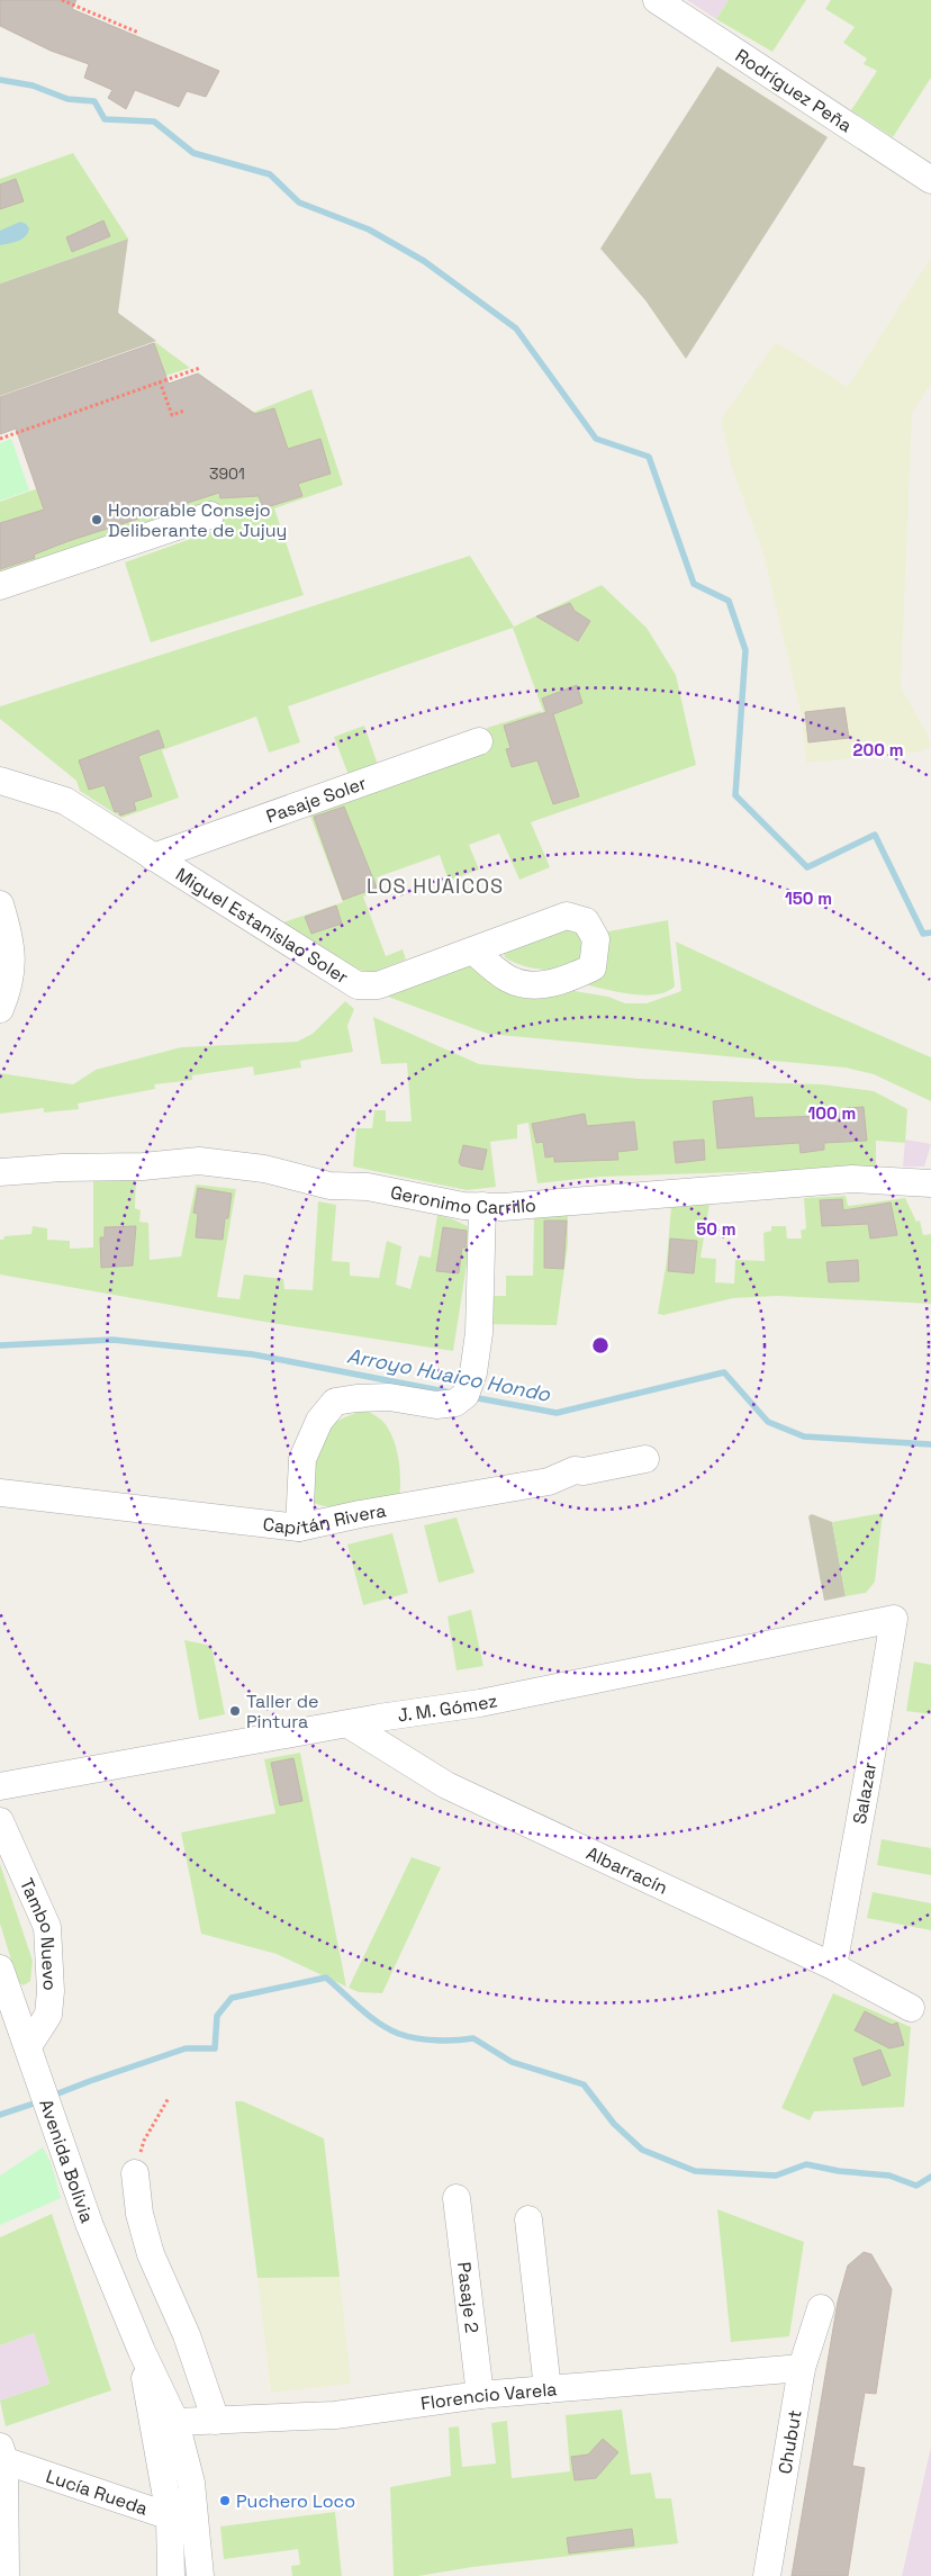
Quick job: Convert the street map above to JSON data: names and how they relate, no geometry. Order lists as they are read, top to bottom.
{
  "streets": {
    "street": [
      "Rodríguez Peña",
      "Pasaje Soler",
      "Miguel Estanislao Soler",
      "Geronimo Carrillo",
      "Capitán Rivera",
      "J. M. Gómez",
      "Salazar",
      "Albarracín",
      "Tambo Nuevo",
      "Avenida Bolivia",
      "Pasaje 2",
      "Florencio Varela",
      "Chubut",
      "Lucía Rueda"
    ]
  },
  "crossings": [
    ["Pasaje Soler", "Miguel Estanislao Soler"],
    ["J. M. Gómez", "Salazar"],
    ["J. M. Gómez", "Albarracín"],
    ["Salazar", "Albarracín"],
    ["Tambo Nuevo", "Avenida Bolivia"],
    ["Avenida Bolivia", "Florencio Varela"],
    ["Avenida Bolivia", "Lucía Rueda"],
    ["Pasaje 2", "Florencio Varela"],
    ["Florencio Varela", "Chubut"]
  ],
  "districts": ["LOS HUAICOS"],
  "water": ["Arroyo Huaico Hondo"],
  "places": ["Honorable Consejo Deliberante de Jujuy", "Taller de Pintura", "Puchero Loco"],
  "house_numbers": ["3901"],
  "rings": [
    "200 m",
    "150 m",
    "100 m",
    "50 m"
  ]
}
